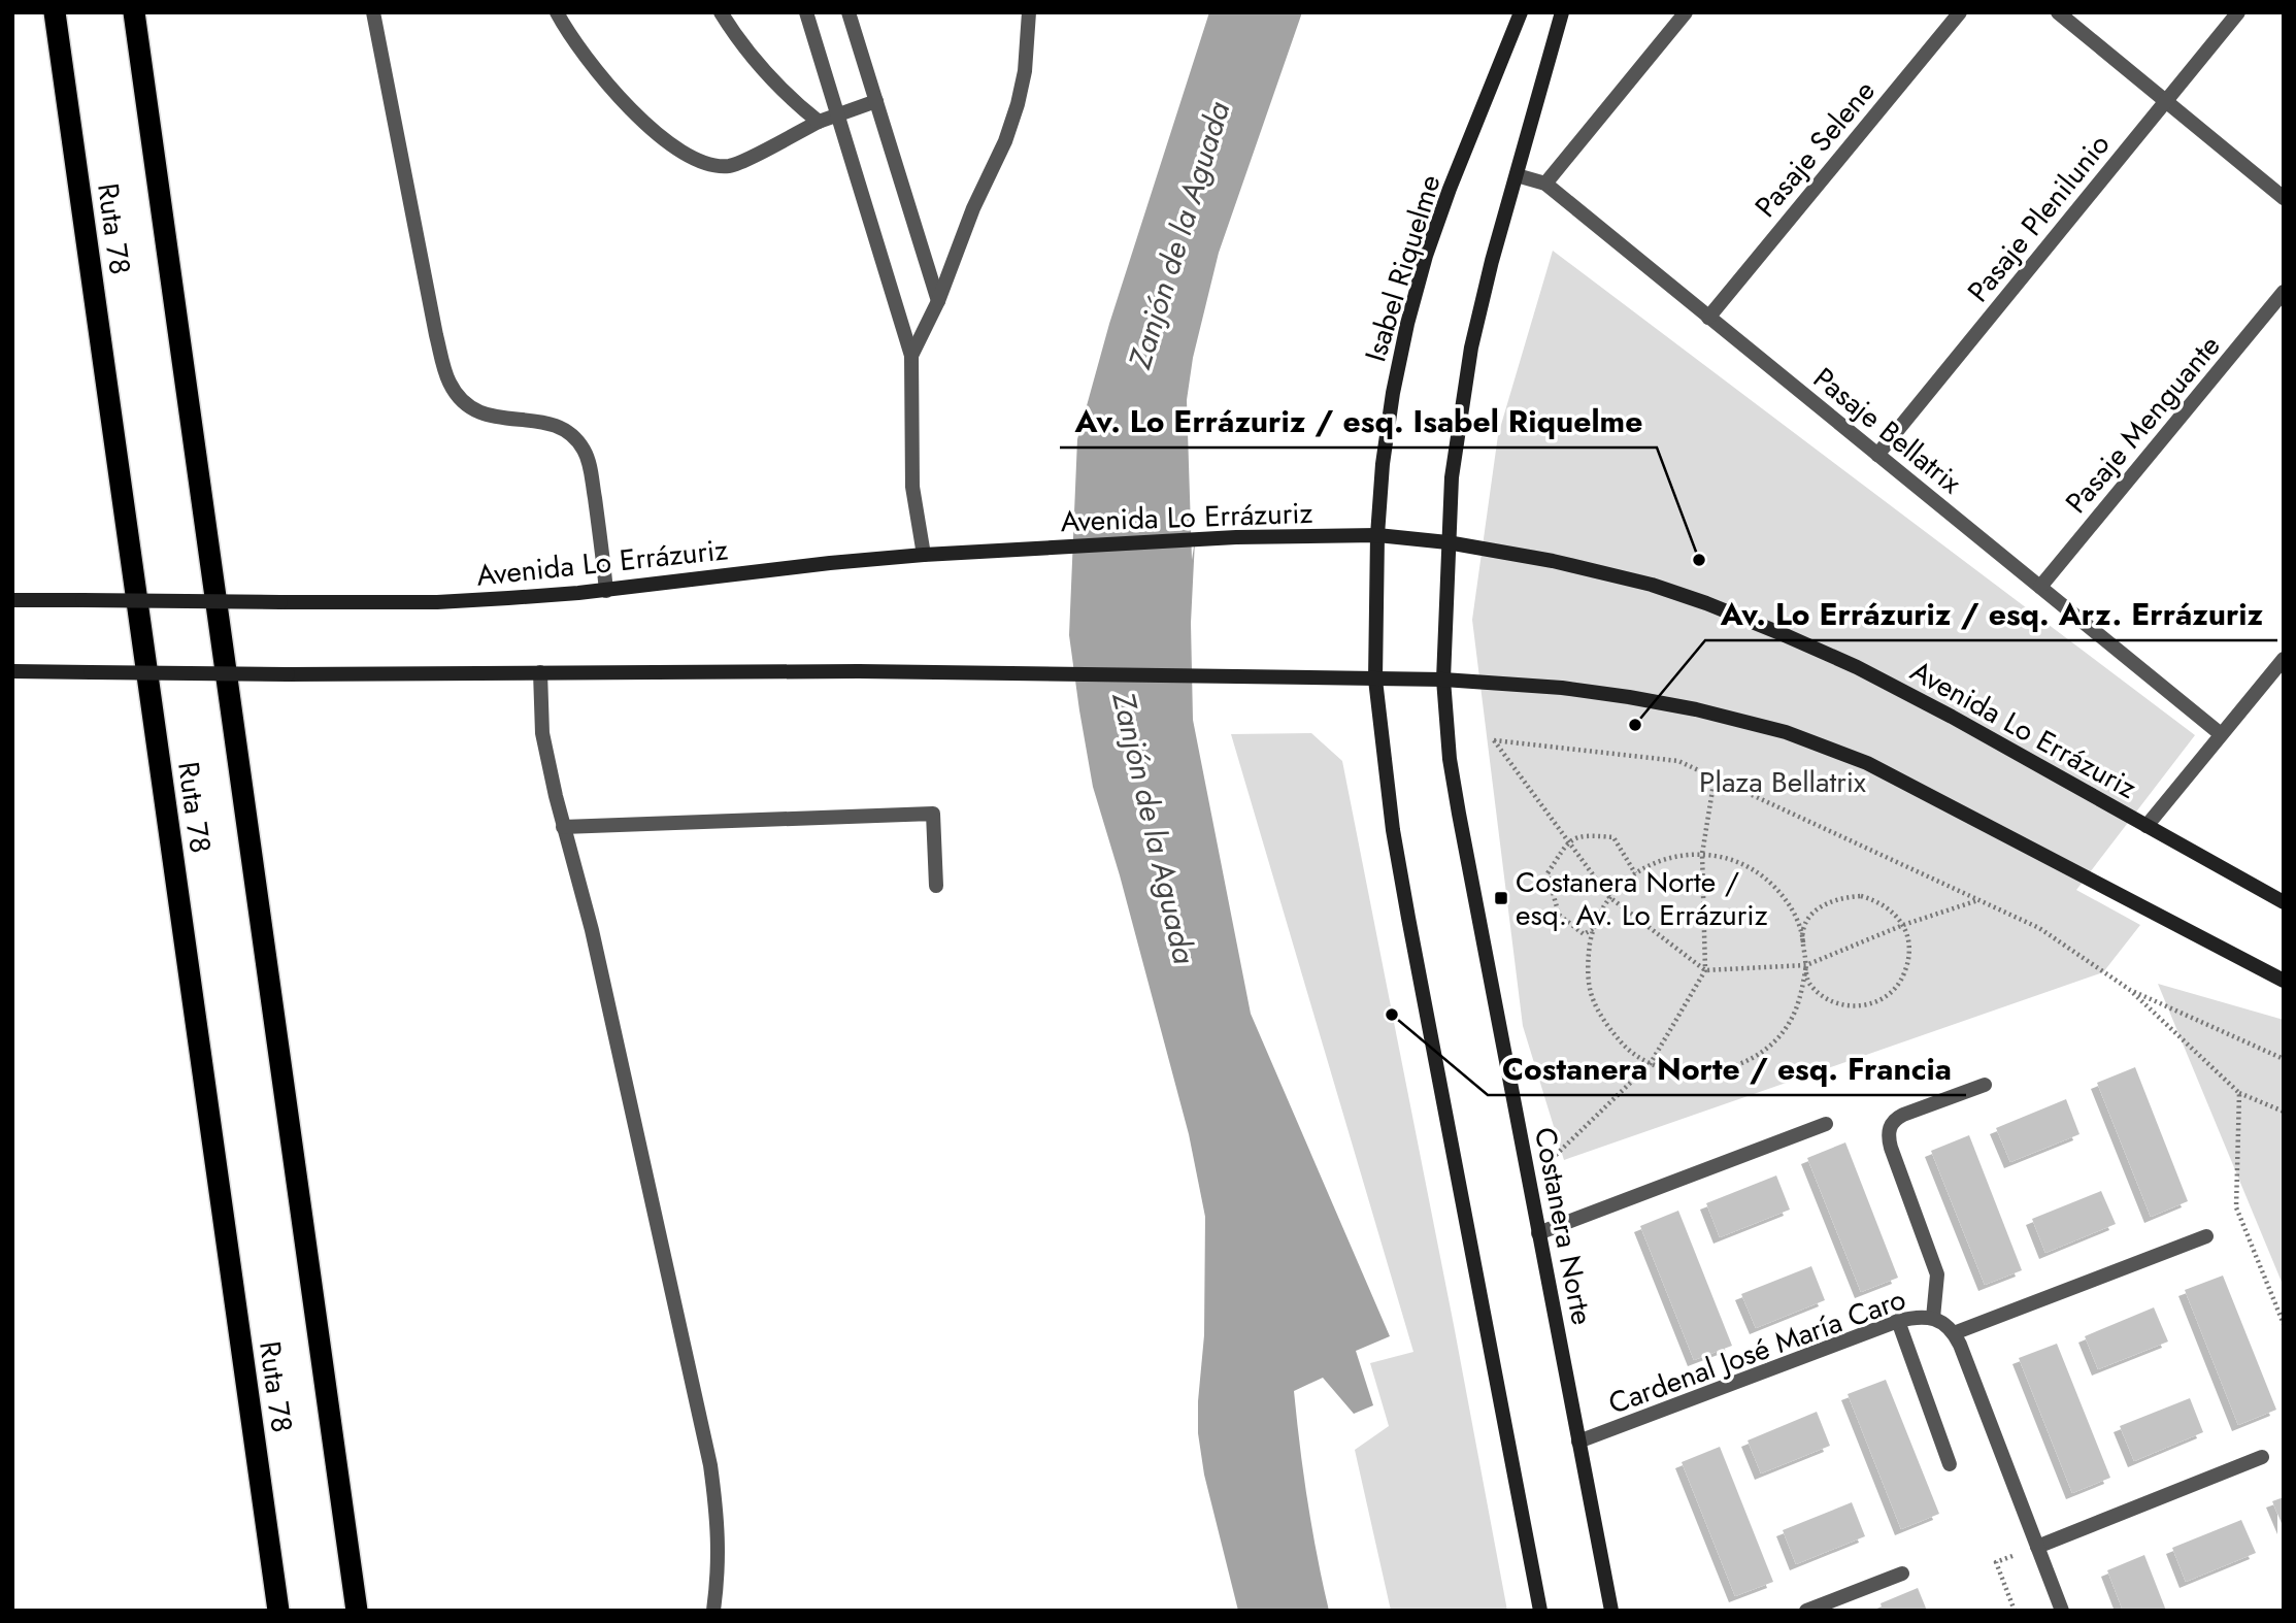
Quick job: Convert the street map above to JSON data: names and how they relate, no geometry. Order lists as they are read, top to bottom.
{
  "streets": {
    "highway": ["Ruta 78"],
    "main road": ["Isabel Riquelme", "Avenida Lo Errázuriz", "Costanera Norte"],
    "street": [
      "Pasaje Selene",
      "Pasaje Plenilunio",
      "Pasaje Menguante",
      "Pasaje Bellatrix",
      "Cardenal José María Caro"
    ]
  },
  "crossings": [
    ["Pasaje Selene", "Pasaje Bellatrix"],
    ["Pasaje Plenilunio", "Pasaje Bellatrix"],
    ["Isabel Riquelme", "Avenida Lo Errázuriz"],
    ["Pasaje Menguante", "Pasaje Bellatrix"],
    ["Costanera Norte", "Cardenal José María Caro"]
  ],
  "water": ["Zanjón de la Aguada"],
  "parks": ["Plaza Bellatrix"],
  "places": {
    "other": ["Av. Lo Errázuriz / esq. Isabel Riquelme", "Av. Lo Errázuriz / esq. Arz. Errázuriz", "Costanera Norte / esq. Francia"],
    "transit": ["Costanera Norte / esq. Av. Lo Errázuriz"]
  }
}
